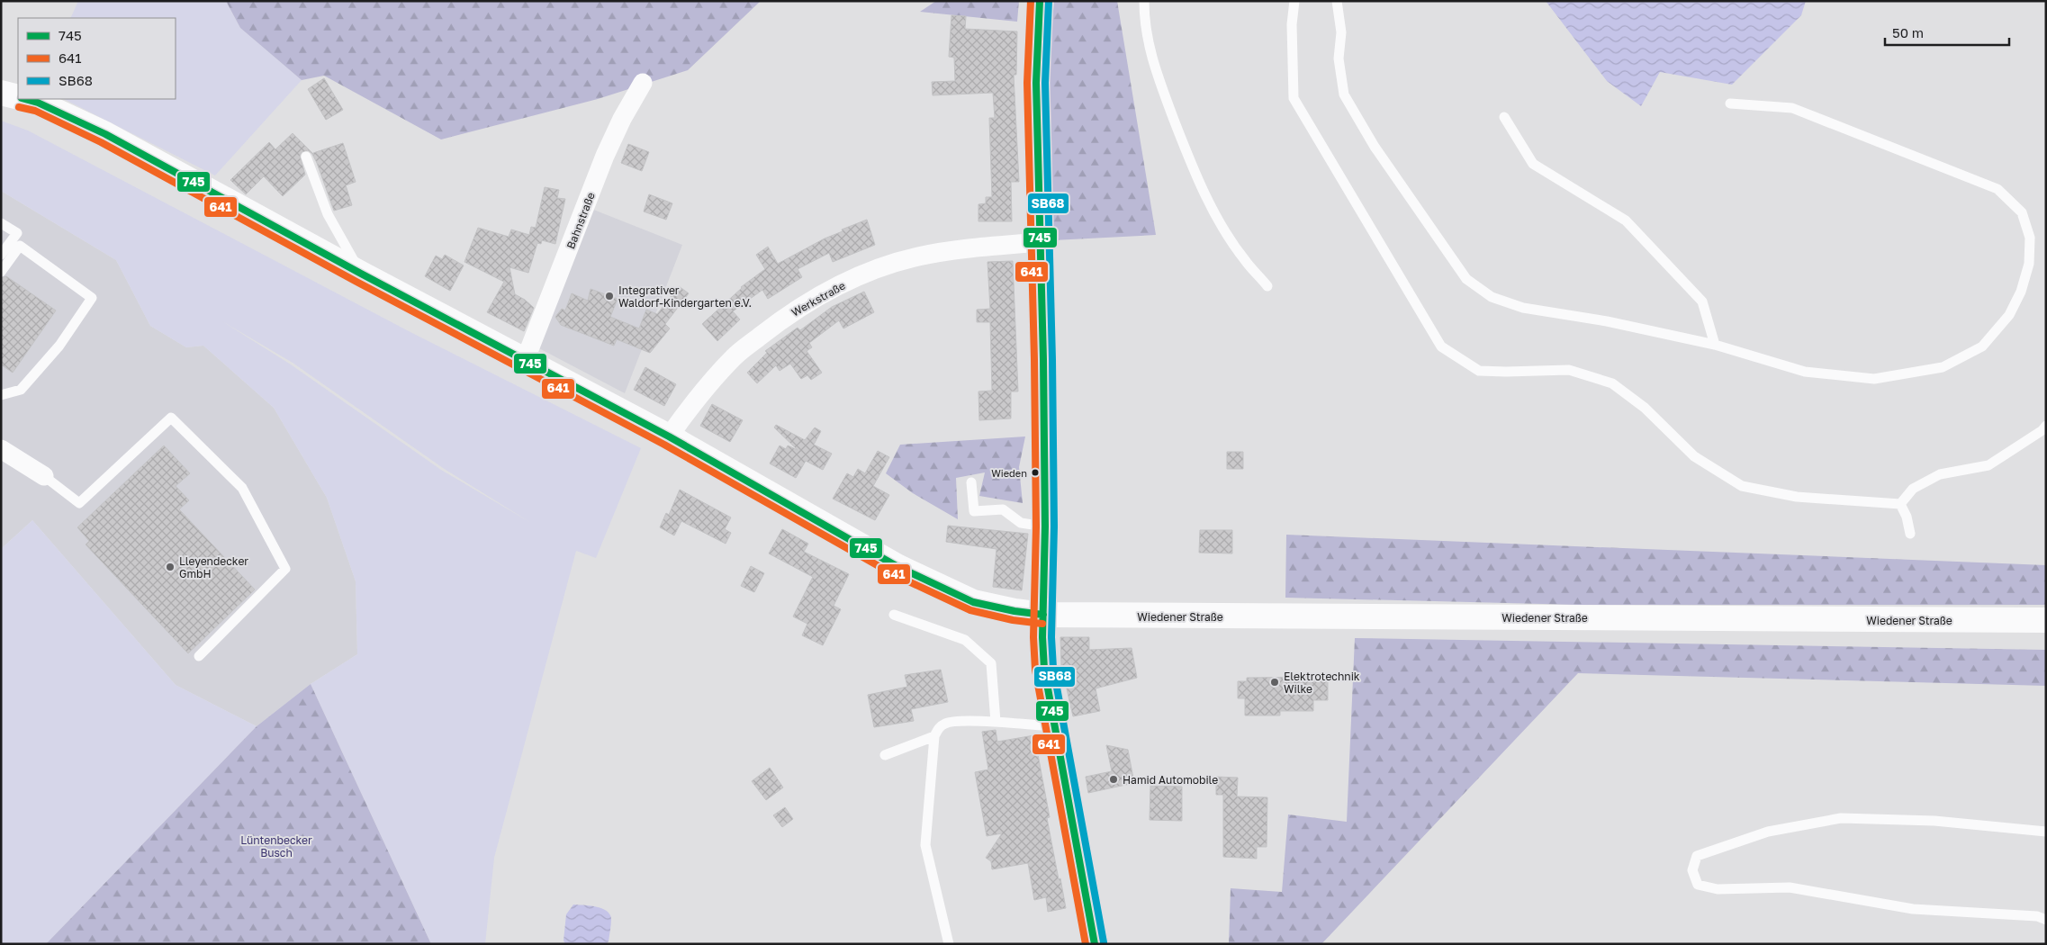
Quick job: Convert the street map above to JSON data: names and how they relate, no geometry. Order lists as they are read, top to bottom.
{
  "streets": {
    "main road": ["Wiedener Straße"],
    "street": ["Bahnstraße", "Werkstraße"]
  },
  "parks": ["Lüntenbecker Busch"],
  "places": [
    "Integrativer Waldorf-Kindergarten e.V.",
    "Wieden",
    "Lleyendecker GmbH",
    "Elektrotechnik Wilke",
    "Hamid Automobile"
  ],
  "lines": ["transit line 745", "transit line 641", "transit line SB68"],
  "legend": ["745", "641", "SB68"],
  "scale_bar": "50 m"
}
